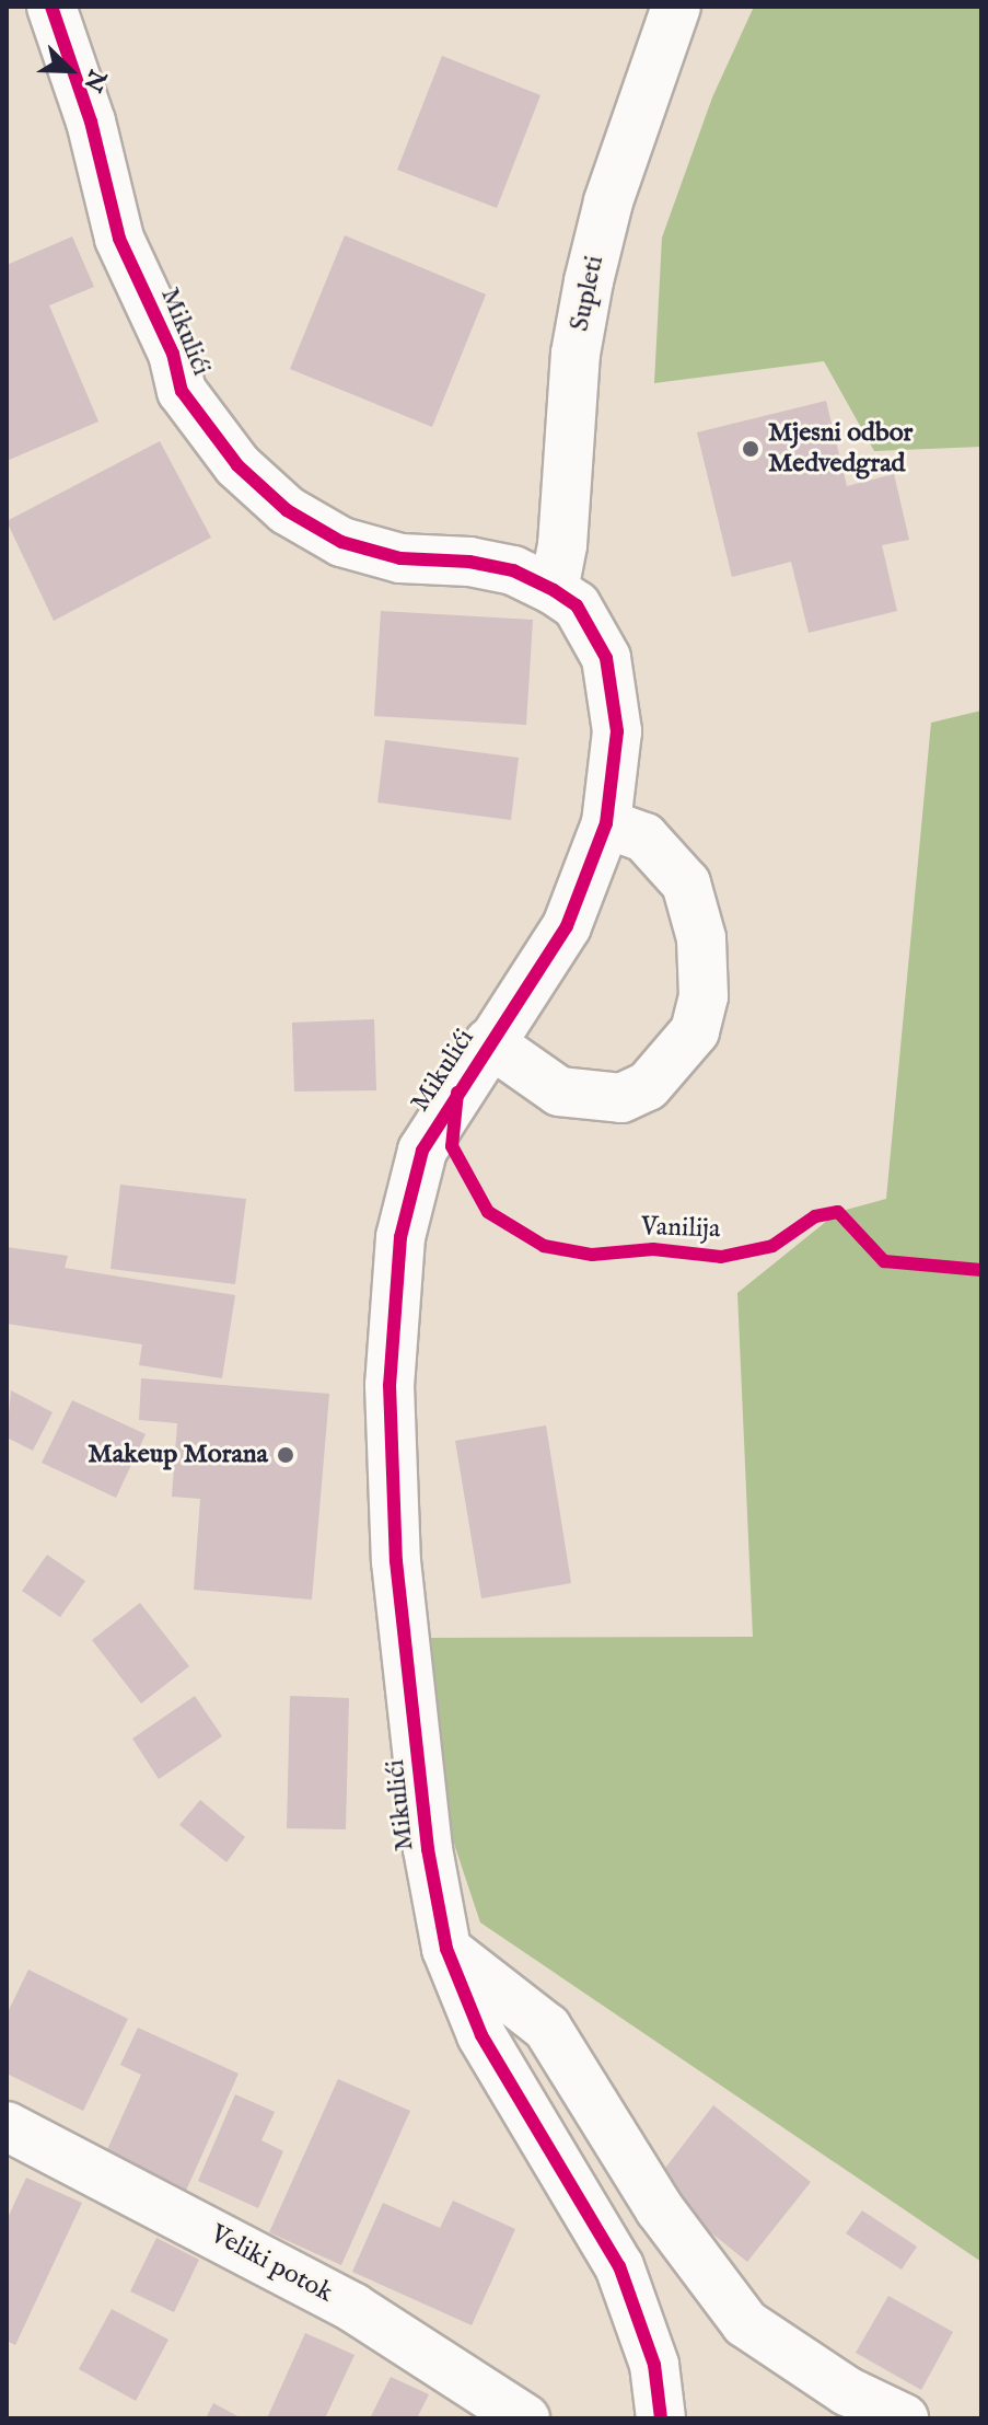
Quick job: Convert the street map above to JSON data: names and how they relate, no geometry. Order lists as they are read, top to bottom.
{
  "streets": {
    "street": ["Supleti", "Mikulići", "Veliki potok"],
    "cycle path": ["Vanilija"]
  },
  "crossings": [
    ["Supleti", "Mikulići"]
  ],
  "places": ["Mjesni odbor Medvedgrad", "Makeup Morana"],
  "north": "bottom right"
}
